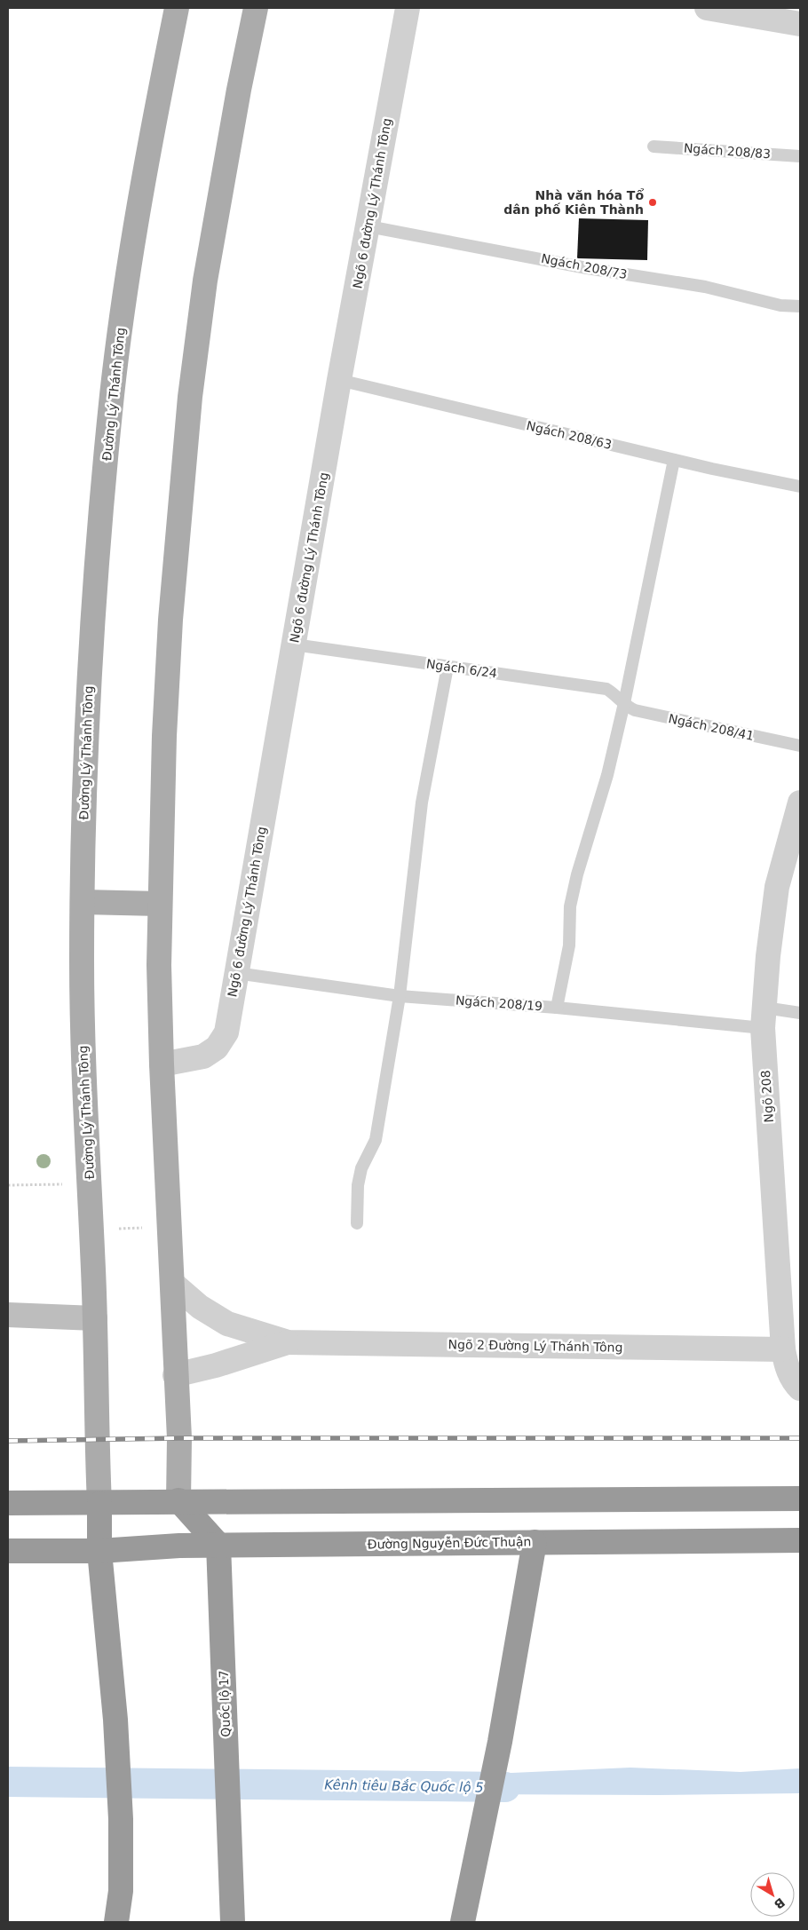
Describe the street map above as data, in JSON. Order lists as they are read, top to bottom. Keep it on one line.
{"streets":{"highway":["Đường Nguyễn Đức Thuận","Quốc lộ 17"],"main road":["Đường Lý Thánh Tông"],"street":["Ngõ 6 đường Lý Thánh Tông","Ngõ 208","Ngõ 2 Đường Lý Thánh Tông"],"lane":["Ngách 208/83","Ngách 208/73","Ngách 208/63","Ngách 6/24","Ngách 208/41","Ngách 208/19"]},"crossings":[["Ngõ 6 đường Lý Thánh Tông","Ngách 208/73"],["Ngõ 6 đường Lý Thánh Tông","Ngách 208/63"],["Ngõ 6 đường Lý Thánh Tông","Ngách 6/24"],["Ngõ 6 đường Lý Thánh Tông","Ngách 208/19"],["Ngách 6/24","Ngách 208/41"],["Ngách 208/19","Ngõ 208"],["Ngõ 208","Ngõ 2 Đường Lý Thánh Tông"],["Đường Nguyễn Đức Thuận","Quốc lộ 17"]],"water":["Kênh tiêu Bắc Quốc lộ 5"],"places":["Nhà văn hóa Tổ dân phố Kiên Thành"],"north":"bottom right"}
